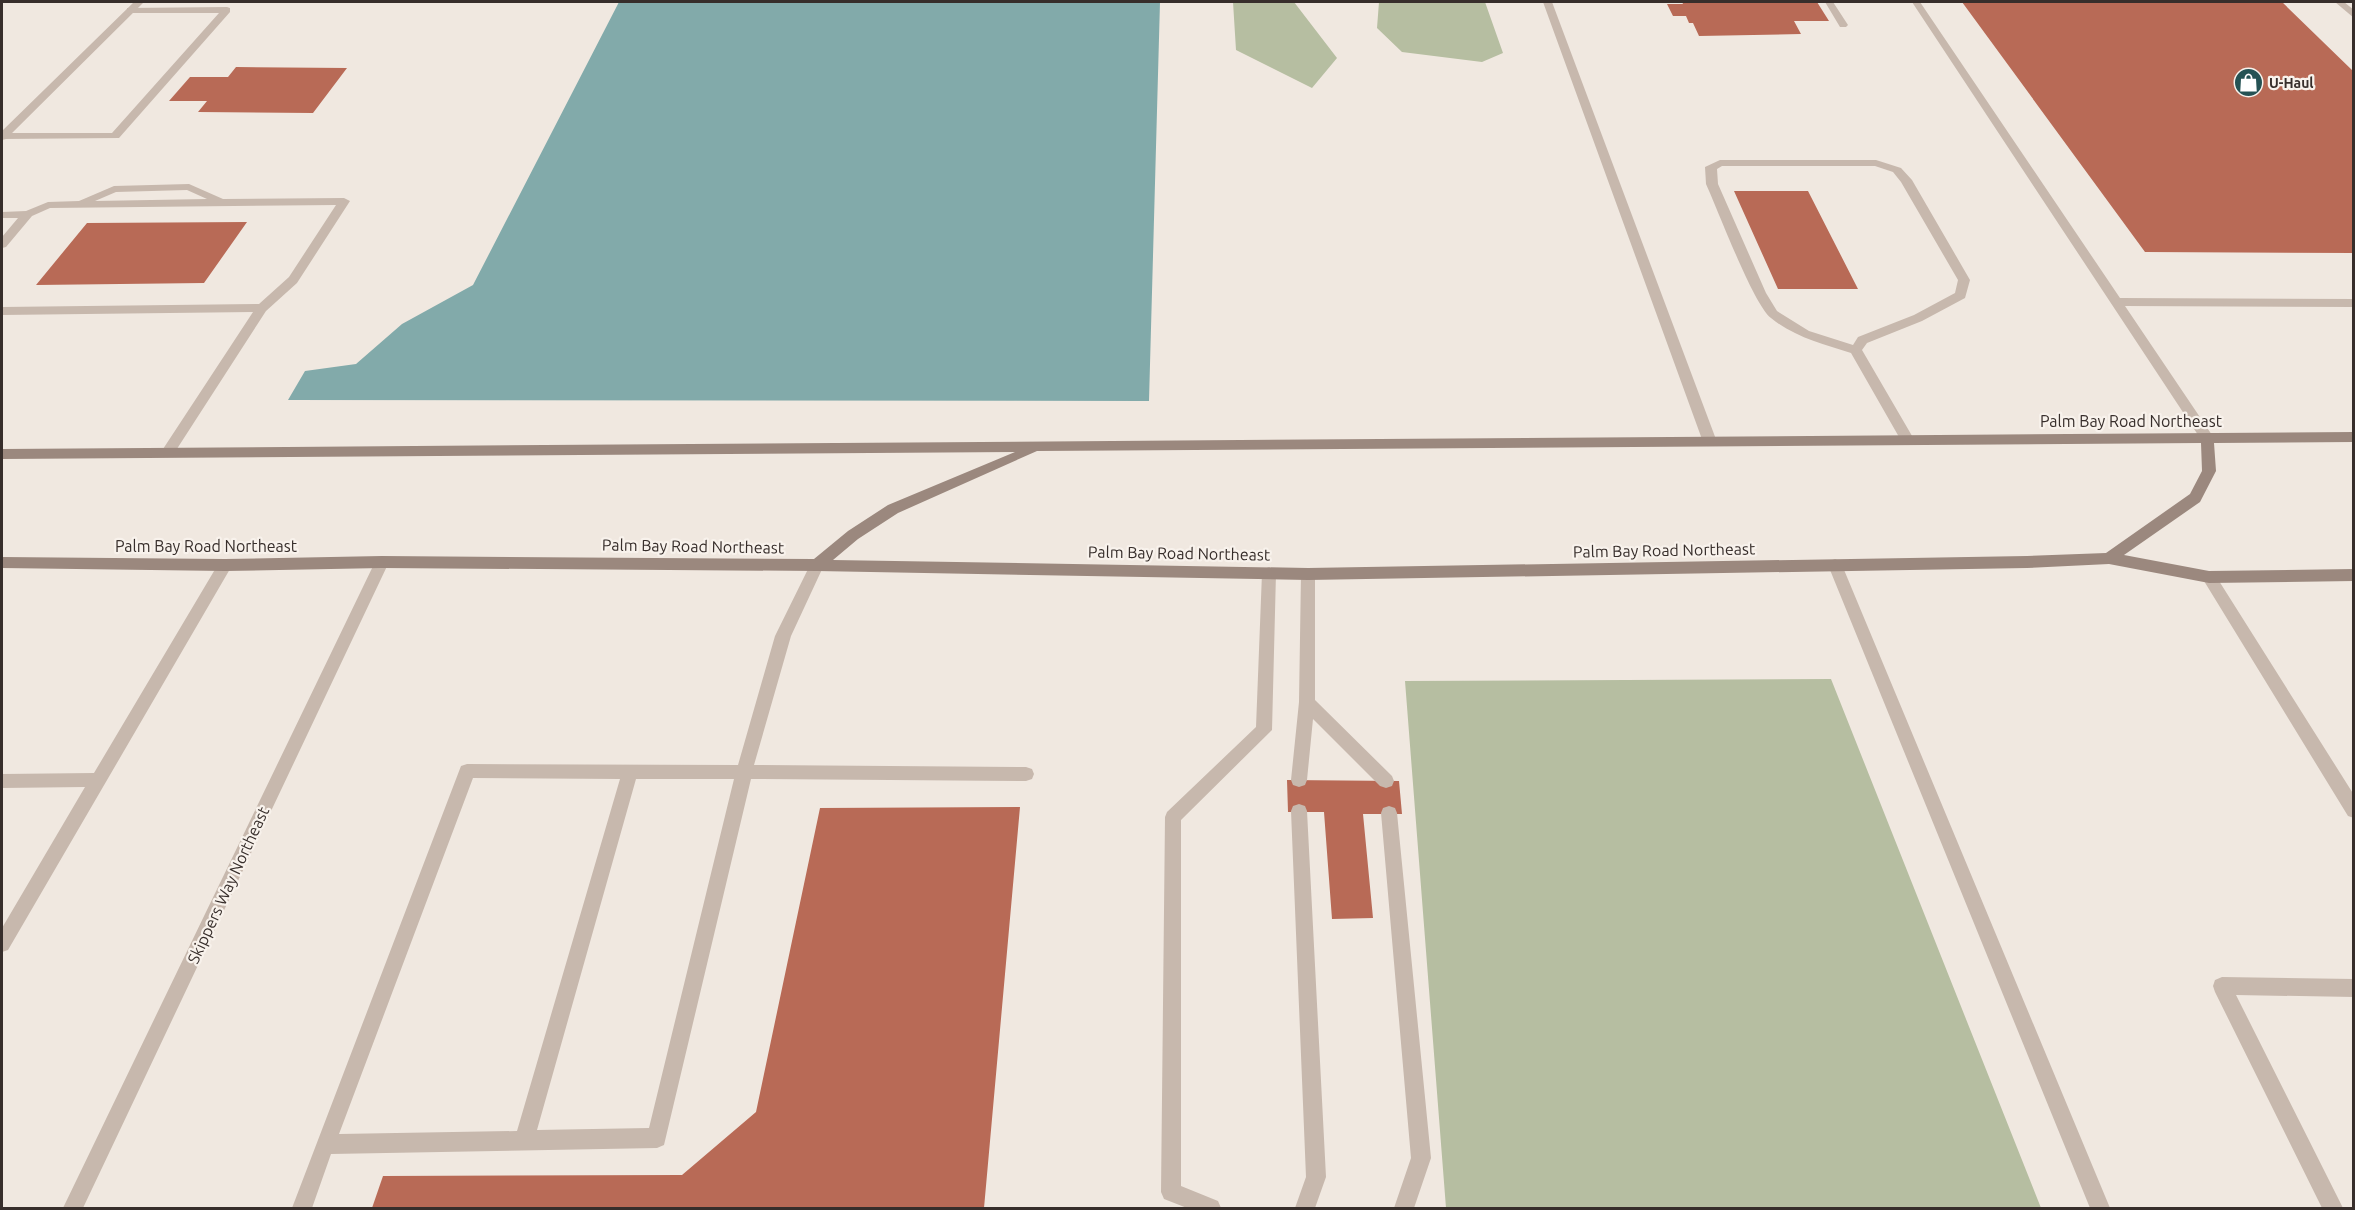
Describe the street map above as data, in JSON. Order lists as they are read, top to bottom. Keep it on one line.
{"streets":{"main road":["Palm Bay Road Northeast"],"street":["Skippers Way Northeast"]},"crossings":[["Palm Bay Road Northeast","Skippers Way Northeast"]],"places":{"shop":["U-Haul"]}}
